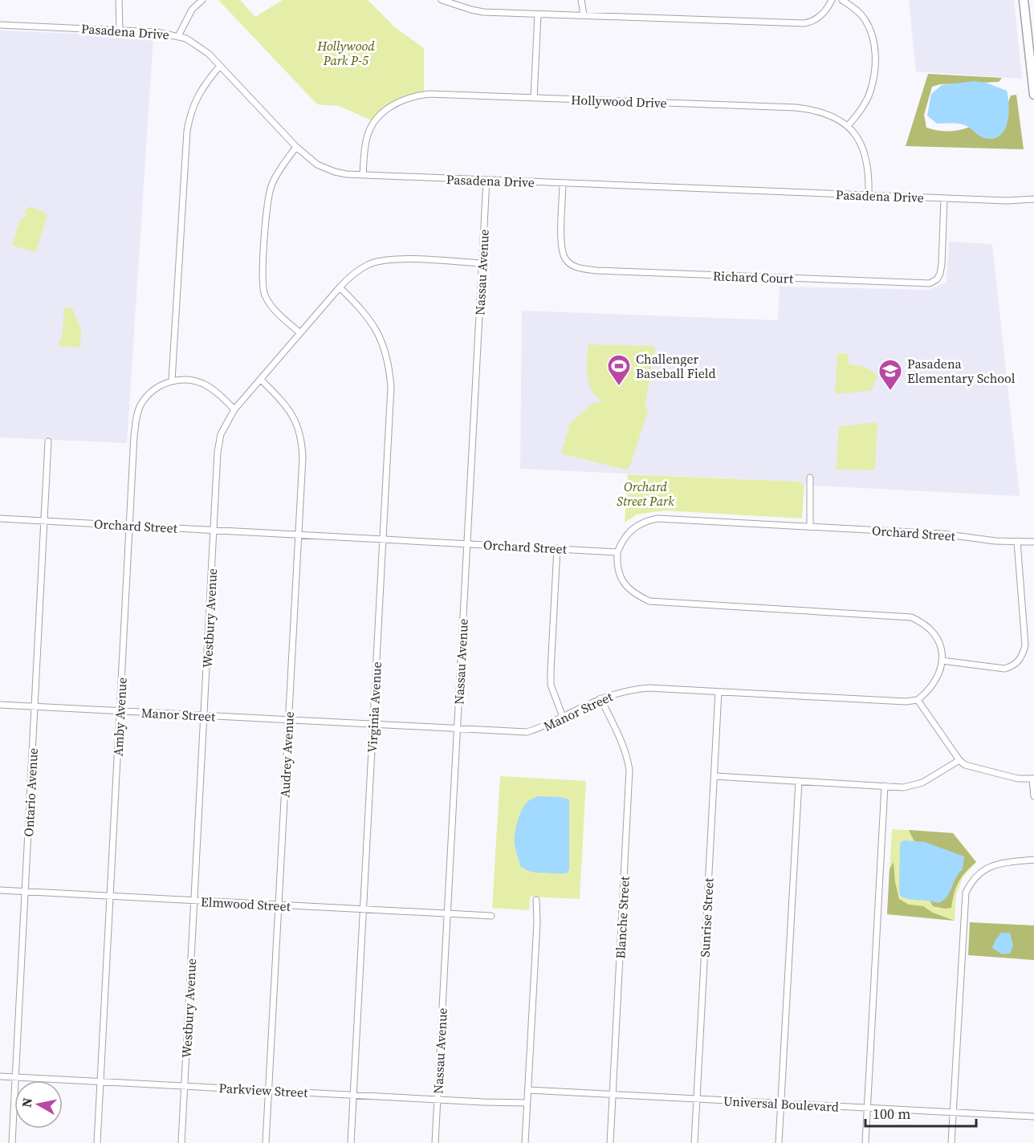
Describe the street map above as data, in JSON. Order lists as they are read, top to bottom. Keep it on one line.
{"streets":{"street":["Pasadena Drive","Hollywood Drive","Nassau Avenue","Richard Court","Orchard Street","Westbury Avenue","Virginia Avenue","Manor Street","Amby Avenue","Audrey Avenue","Ontario Avenue","Elmwood Street","Blanche Street","Sunrise Street","Parkview Street","Universal Boulevard"]},"crossings":[["Pasadena Drive","Hollywood Drive"],["Pasadena Drive","Nassau Avenue"],["Pasadena Drive","Richard Court"],["Nassau Avenue","Orchard Street"],["Nassau Avenue","Westbury Avenue"],["Nassau Avenue","Manor Street"],["Nassau Avenue","Elmwood Street"],["Nassau Avenue","Parkview Street"],["Orchard Street","Westbury Avenue"],["Orchard Street","Virginia Avenue"],["Orchard Street","Amby Avenue"],["Orchard Street","Audrey Avenue"],["Orchard Street","Ontario Avenue"],["Westbury Avenue","Virginia Avenue"],["Westbury Avenue","Manor Street"],["Westbury Avenue","Audrey Avenue"],["Westbury Avenue","Elmwood Street"],["Westbury Avenue","Parkview Street"],["Virginia Avenue","Manor Street"],["Virginia Avenue","Elmwood Street"],["Virginia Avenue","Parkview Street"],["Manor Street","Amby Avenue"],["Manor Street","Audrey Avenue"],["Manor Street","Ontario Avenue"],["Manor Street","Blanche Street"],["Manor Street","Sunrise Street"],["Amby Avenue","Elmwood Street"],["Amby Avenue","Parkview Street"],["Audrey Avenue","Elmwood Street"],["Audrey Avenue","Parkview Street"],["Ontario Avenue","Elmwood Street"],["Ontario Avenue","Parkview Street"],["Blanche Street","Universal Boulevard"],["Sunrise Street","Universal Boulevard"]],"parks":["Hollywood Park P-5","Orchard Street Park"],"places":{"sports":["Challenger Baseball Field"],"school or university":["Pasadena Elementary School"]},"scale_bar":"100 m","north":"left"}
